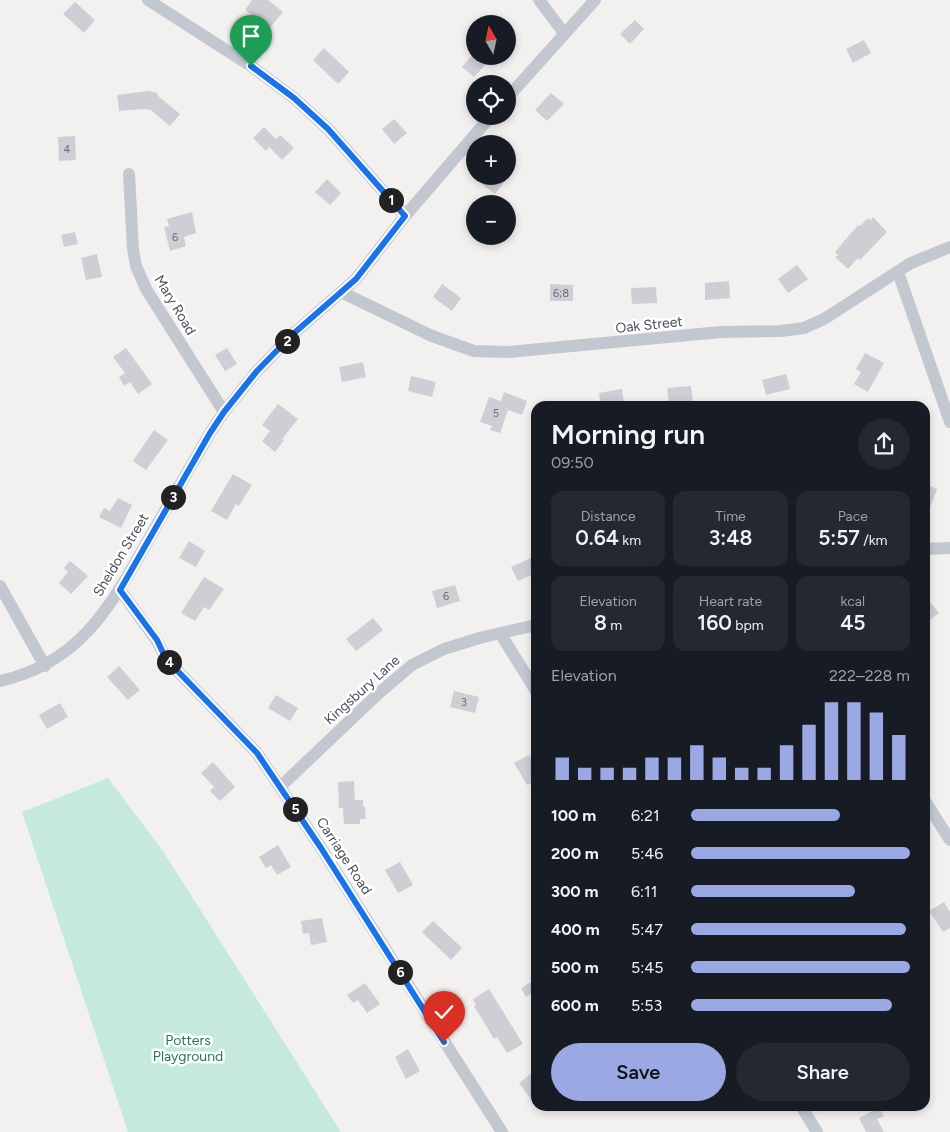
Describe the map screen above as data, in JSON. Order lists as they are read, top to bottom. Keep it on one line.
{"streets":{"street":["Mary Road","Oak Street","Sheldon Street","Kingsbury Lane","Carriage Road"]},"crossings":[["Mary Road","Sheldon Street"],["Oak Street","Sheldon Street"],["Sheldon Street","Carriage Road"],["Kingsbury Lane","Carriage Road"]],"parks":["Potters Playground"],"house_numbers":["4","6","6;8","5","6","3"],"north":"top","page":{"map_buttons":["+","−"],"pins":["1","2","3","4","5","6"],"heading":["Morning run","09:50"],"stats":[["Distance","0.64 km"],["Time","3:48"],["Pace","5:57 /km"],["Elevation","8 m"],["Heart rate","160 bpm"],["kcal","45"]],"chart":["Elevation","222–228 m"],"list":[{"name":"100 m","note":"6:21"},{"name":"200 m","note":"5:46"},{"name":"300 m","note":"6:11"},{"name":"400 m","note":"5:47"},{"name":"500 m","note":"5:45"},{"name":"600 m","note":"5:53"}],"buttons":["Save","Share"]}}
